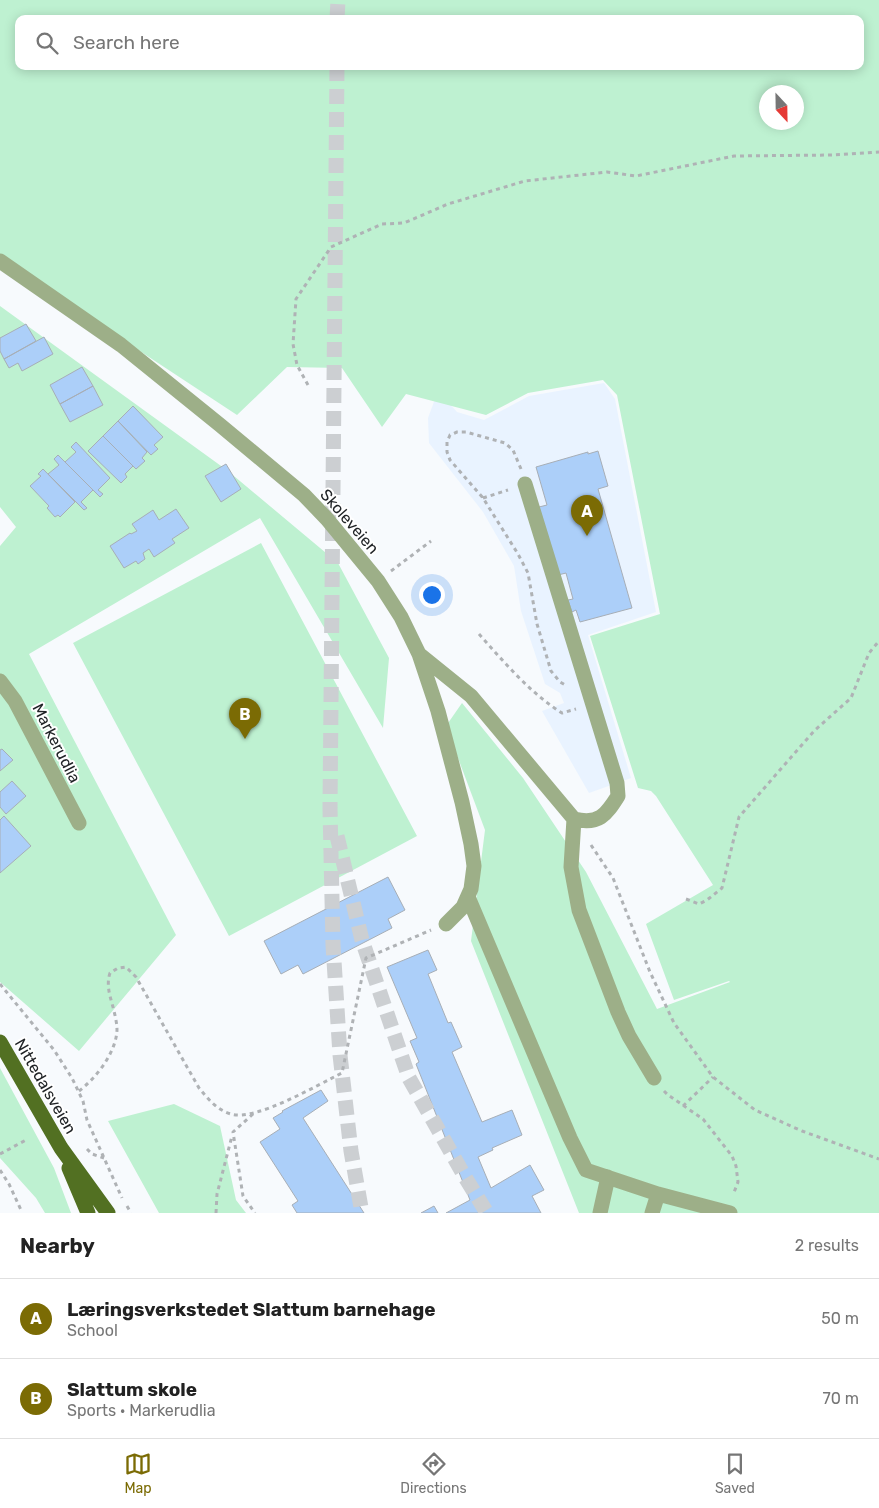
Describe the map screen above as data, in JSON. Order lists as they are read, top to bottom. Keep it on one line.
{"streets":{"main road":["Nittedalsveien"],"street":["Skoleveien","Markerudlia"]},"north":"bottom","page":{"search":"Search here","pins":["A","B"],"heading":["Nearby","2 results"],"list":[{"mark":"A","name":"Læringsverkstedet Slattum barnehage","note":"School","value":"50 m"},{"mark":"B","name":"Slattum skole","note":"Sports · Markerudlia","value":"70 m"}],"nav":["Map","Directions","Saved"]}}
